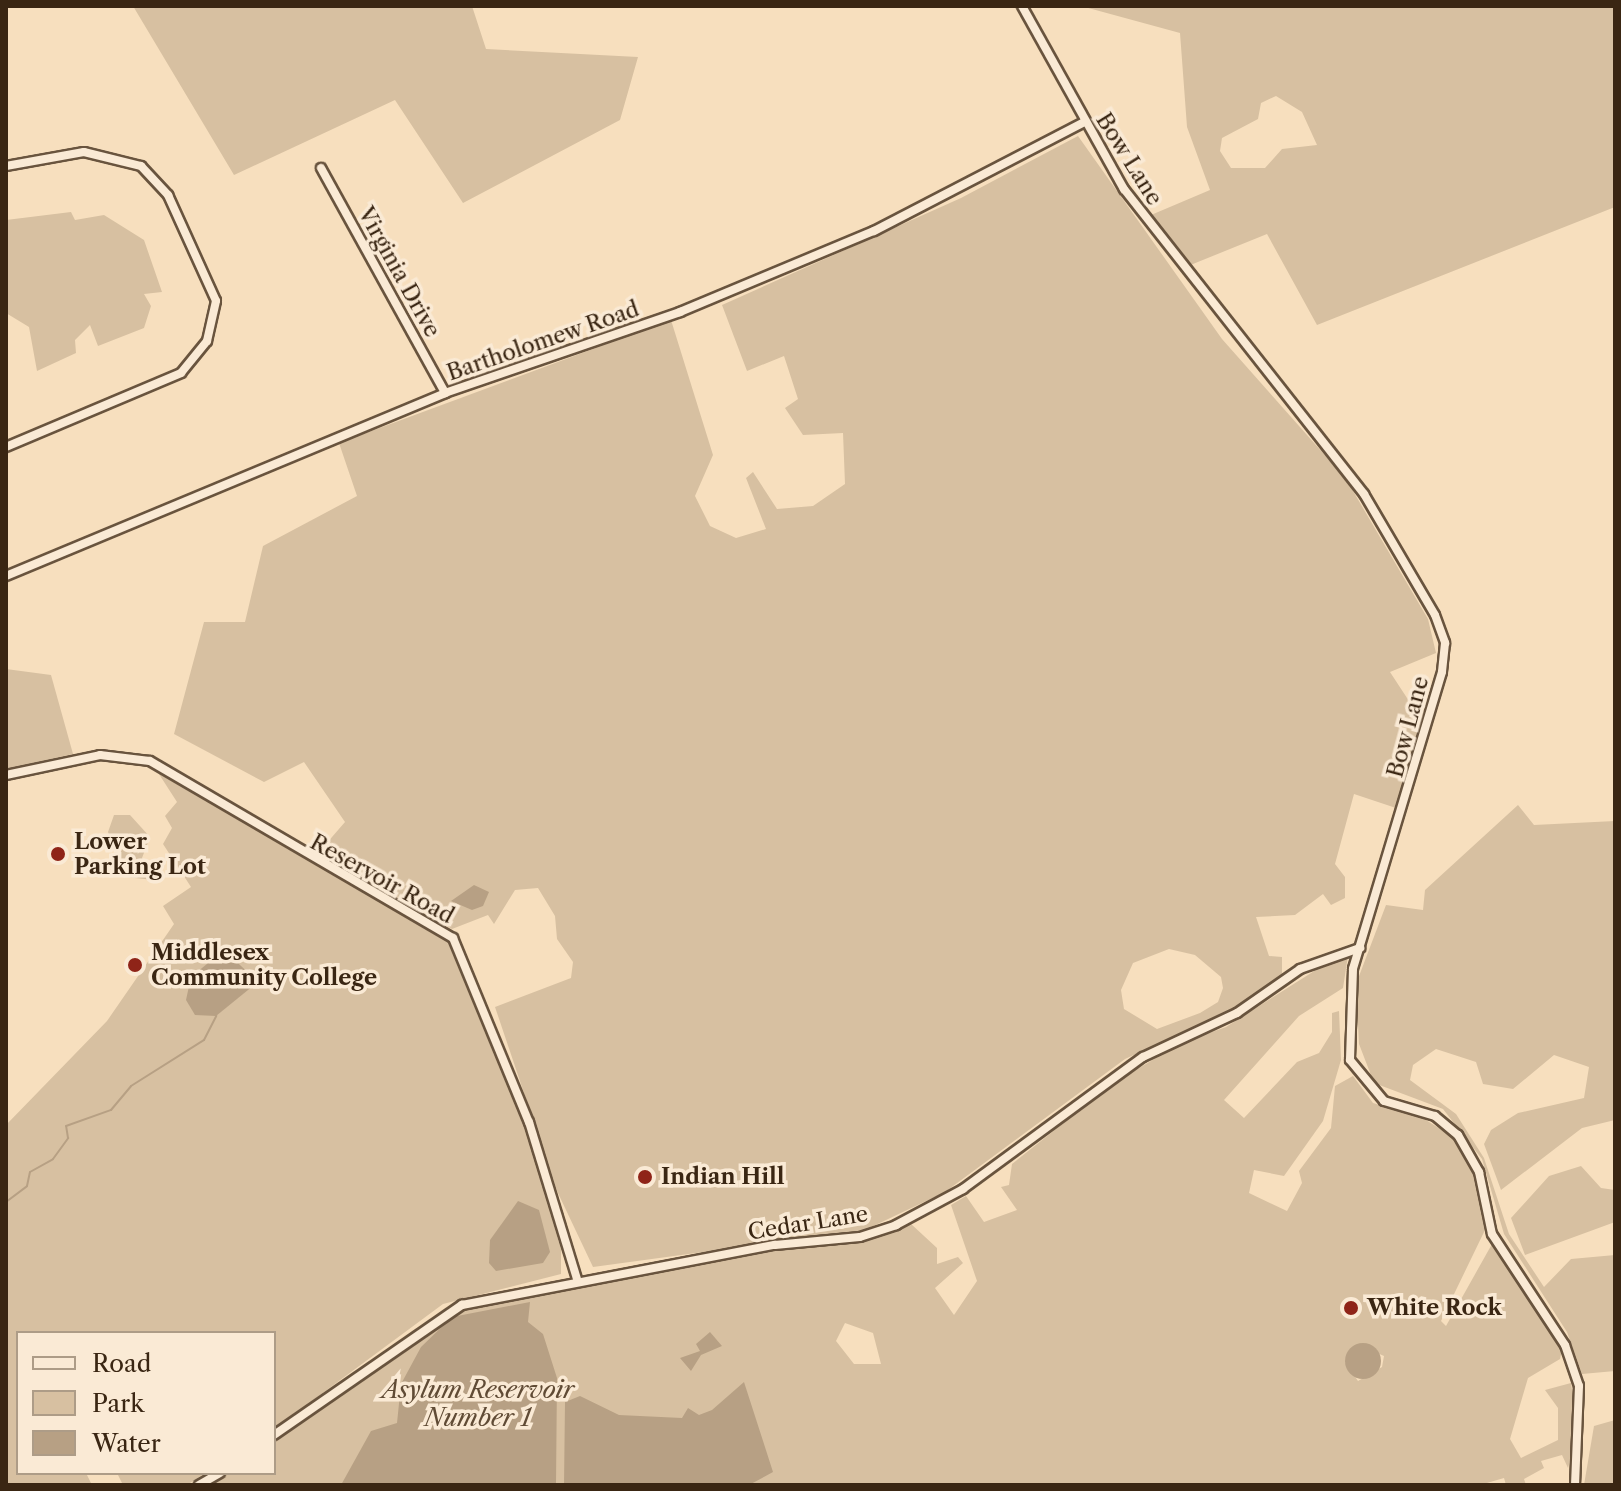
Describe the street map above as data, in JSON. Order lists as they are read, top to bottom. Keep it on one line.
{"streets":{"street":["Bow Lane","Virginia Drive","Bartholomew Road","Reservoir Road","Cedar Lane"]},"crossings":[["Bow Lane","Bartholomew Road"],["Bow Lane","Cedar Lane"],["Virginia Drive","Bartholomew Road"],["Reservoir Road","Cedar Lane"]],"water":["Asylum Reservoir Number 1"],"places":["Lower Parking Lot","Middlesex Community College","Indian Hill","White Rock"],"legend":["Road","Park","Water"]}
